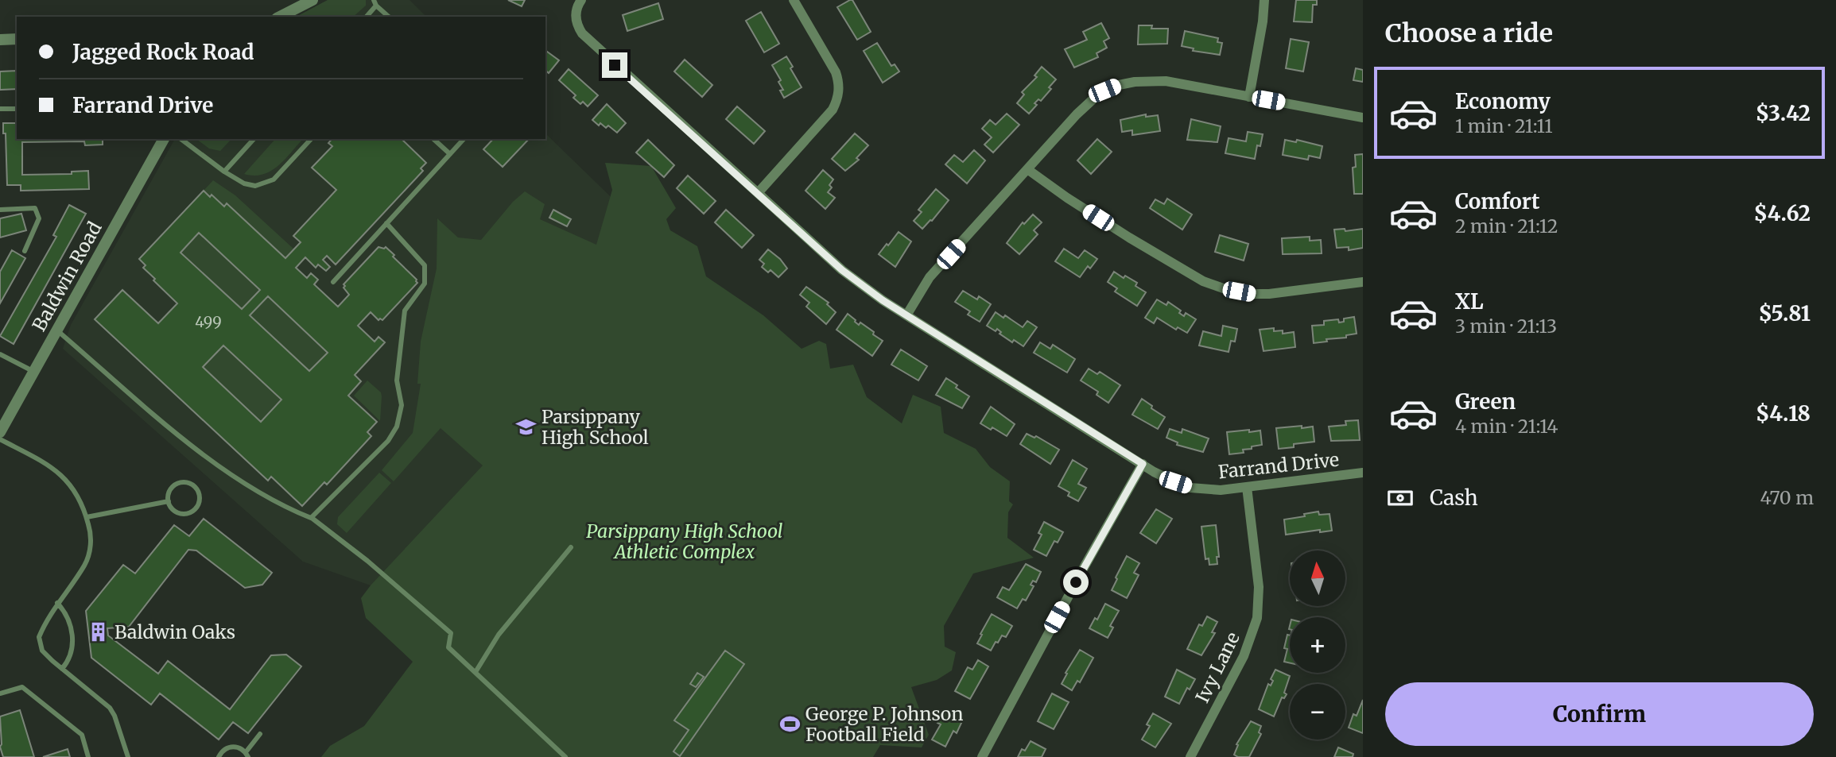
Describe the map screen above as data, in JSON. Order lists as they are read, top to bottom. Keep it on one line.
{"streets":{"street":["Baldwin Road","Farrand Drive","Ivy Lane"]},"crossings":[["Farrand Drive","Ivy Lane"]],"parks":["Parsippany High School Athletic Complex"],"places":{"school or university":["Parsippany High School"],"building":["Baldwin Oaks"],"sports":["George P. Johnson Football Field"]},"house_numbers":["499"],"north":"top","page":{"heading":"Choose a ride","banner":["Jagged Rock Road","Farrand Drive"],"list":[{"name":"Economy","note":"1 min · 21:11","value":"$3.42"},{"name":"Comfort","note":"2 min · 21:12","value":"$4.62"},{"name":"XL","note":"3 min · 21:13","value":"$5.81"},{"name":"Green","note":"4 min · 21:14","value":"$4.18"}],"pay":["Cash","470 m"],"map_buttons":["+","−"],"buttons":"Confirm"}}
